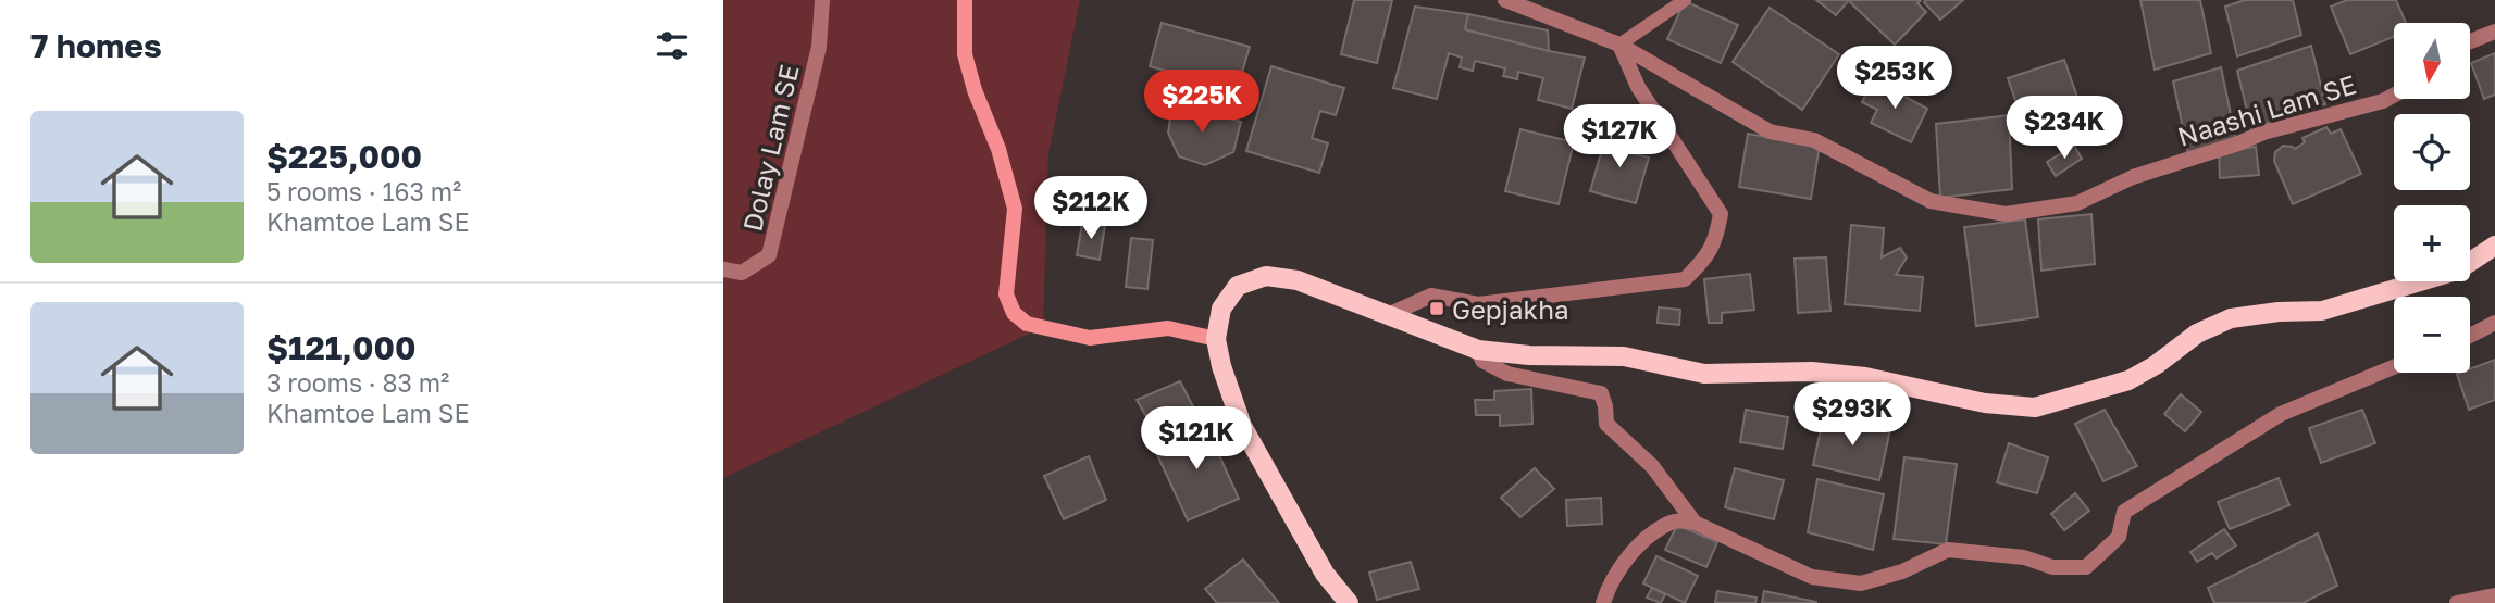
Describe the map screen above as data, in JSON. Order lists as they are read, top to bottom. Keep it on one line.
{"streets":{"street":["Naashi Lam SE","Dolay Lam SE"]},"places":{"transit":["Gepjakha"]},"north":"bottom","page":{"heading":"7 homes","map_buttons":["+","−"],"price":["$253K","$225K","$234K","$127K","$212K","$293K","$121K"],"list":[{"name":"$225,000","note":"5 rooms · 163 m² · Khamtoe Lam SE"},{"name":"$121,000","note":"3 rooms · 83 m² · Khamtoe Lam SE"}]}}
